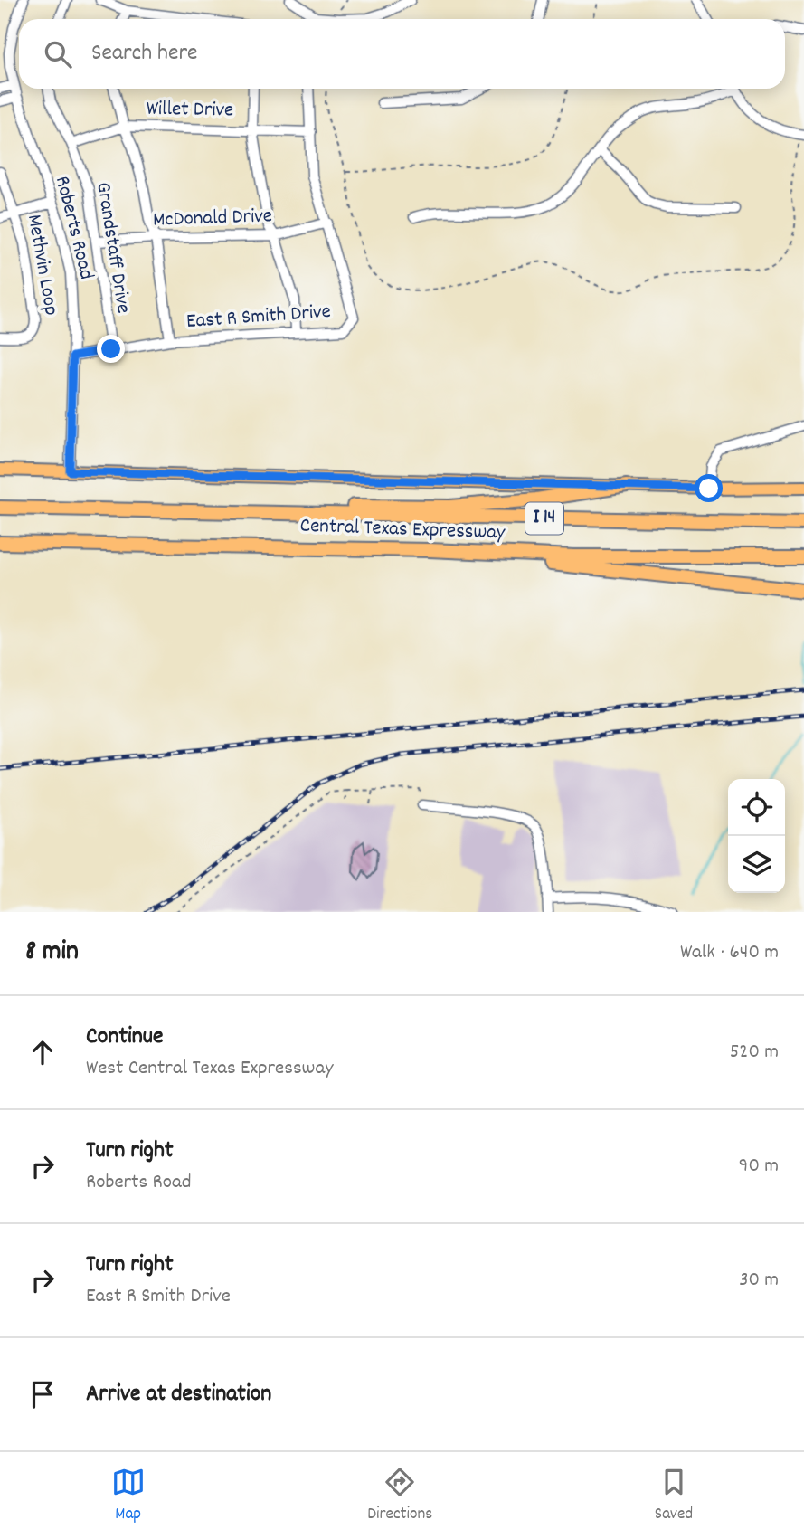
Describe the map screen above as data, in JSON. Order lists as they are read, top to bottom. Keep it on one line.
{"streets":{"highway":["I 14","Central Texas Expressway"],"street":["Willet Drive","McDonald Drive","Roberts Road","Grandstaff Drive","Methvin Loop","East R Smith Drive"]},"crossings":[["Willet Drive","Grandstaff Drive"],["Willet Drive","East R Smith Drive"],["McDonald Drive","Grandstaff Drive"],["McDonald Drive","East R Smith Drive"],["Roberts Road","East R Smith Drive"],["Grandstaff Drive","East R Smith Drive"]],"page":{"search":"Search here","heading":["8 min","Walk · 640 m"],"list":[["Continue","West Central Texas Expressway","520 m"],["Turn right","Roberts Road","90 m"],["Turn right","East R Smith Drive","30 m"],"Arrive at destination"],"nav":["Map","Directions","Saved"]}}
